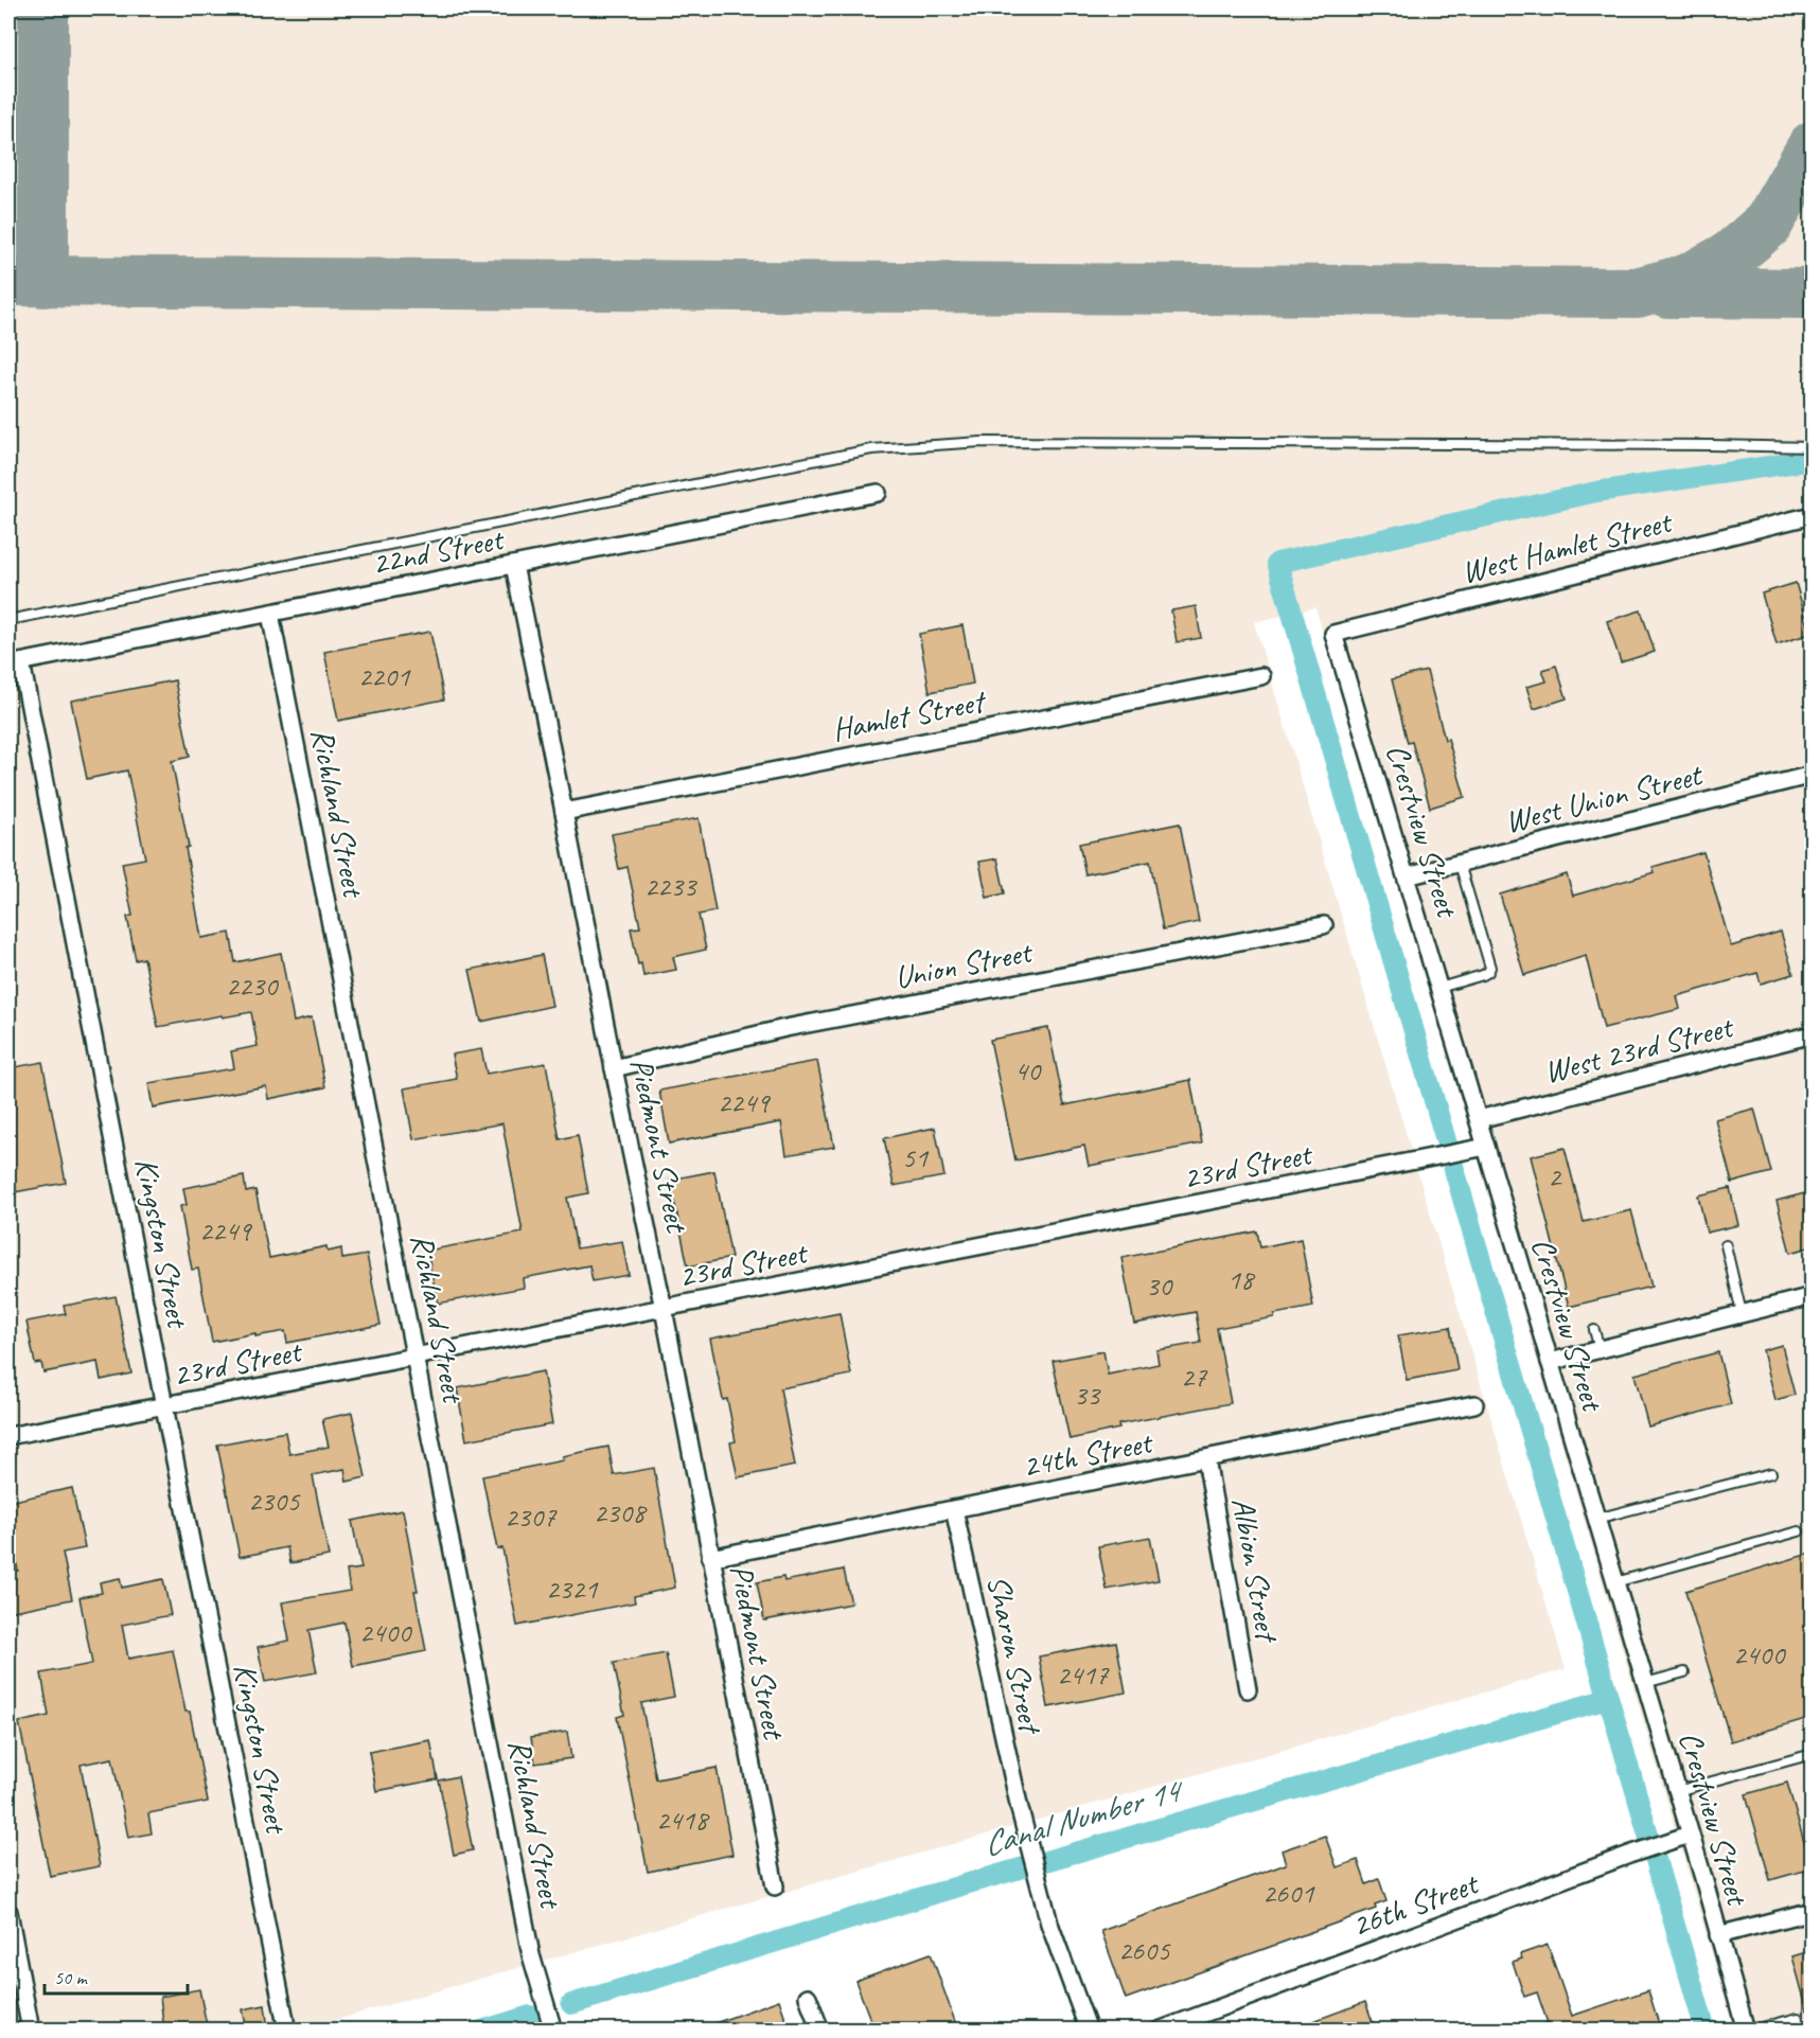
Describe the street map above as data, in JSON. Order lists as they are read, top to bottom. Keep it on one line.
{"streets":{"street":["West Hamlet Street","22nd Street","Hamlet Street","West Union Street","Richland Street","Crestview Street","Union Street","West 23rd Street","Piedmont Street","23rd Street","Kingston Street","24th Street","Albion Street","Sharon Street","26th Street"]},"crossings":[["West Hamlet Street","Crestview Street"],["22nd Street","Richland Street"],["22nd Street","Piedmont Street"],["22nd Street","Kingston Street"],["Hamlet Street","Piedmont Street"],["West Union Street","Crestview Street"],["Richland Street","23rd Street"],["Crestview Street","West 23rd Street"],["Crestview Street","23rd Street"],["Crestview Street","26th Street"],["Union Street","Piedmont Street"],["Piedmont Street","23rd Street"],["Piedmont Street","24th Street"],["23rd Street","Kingston Street"],["24th Street","Albion Street"],["24th Street","Sharon Street"]],"water":["Canal Number 14"],"house_numbers":["2201","2233","2230","40","2249","51","2","2249","18","30","27","33","2305","2308","2307","2321","2400","2400","2417","2418","2601","2605"],"scale_bar":"50 m"}
